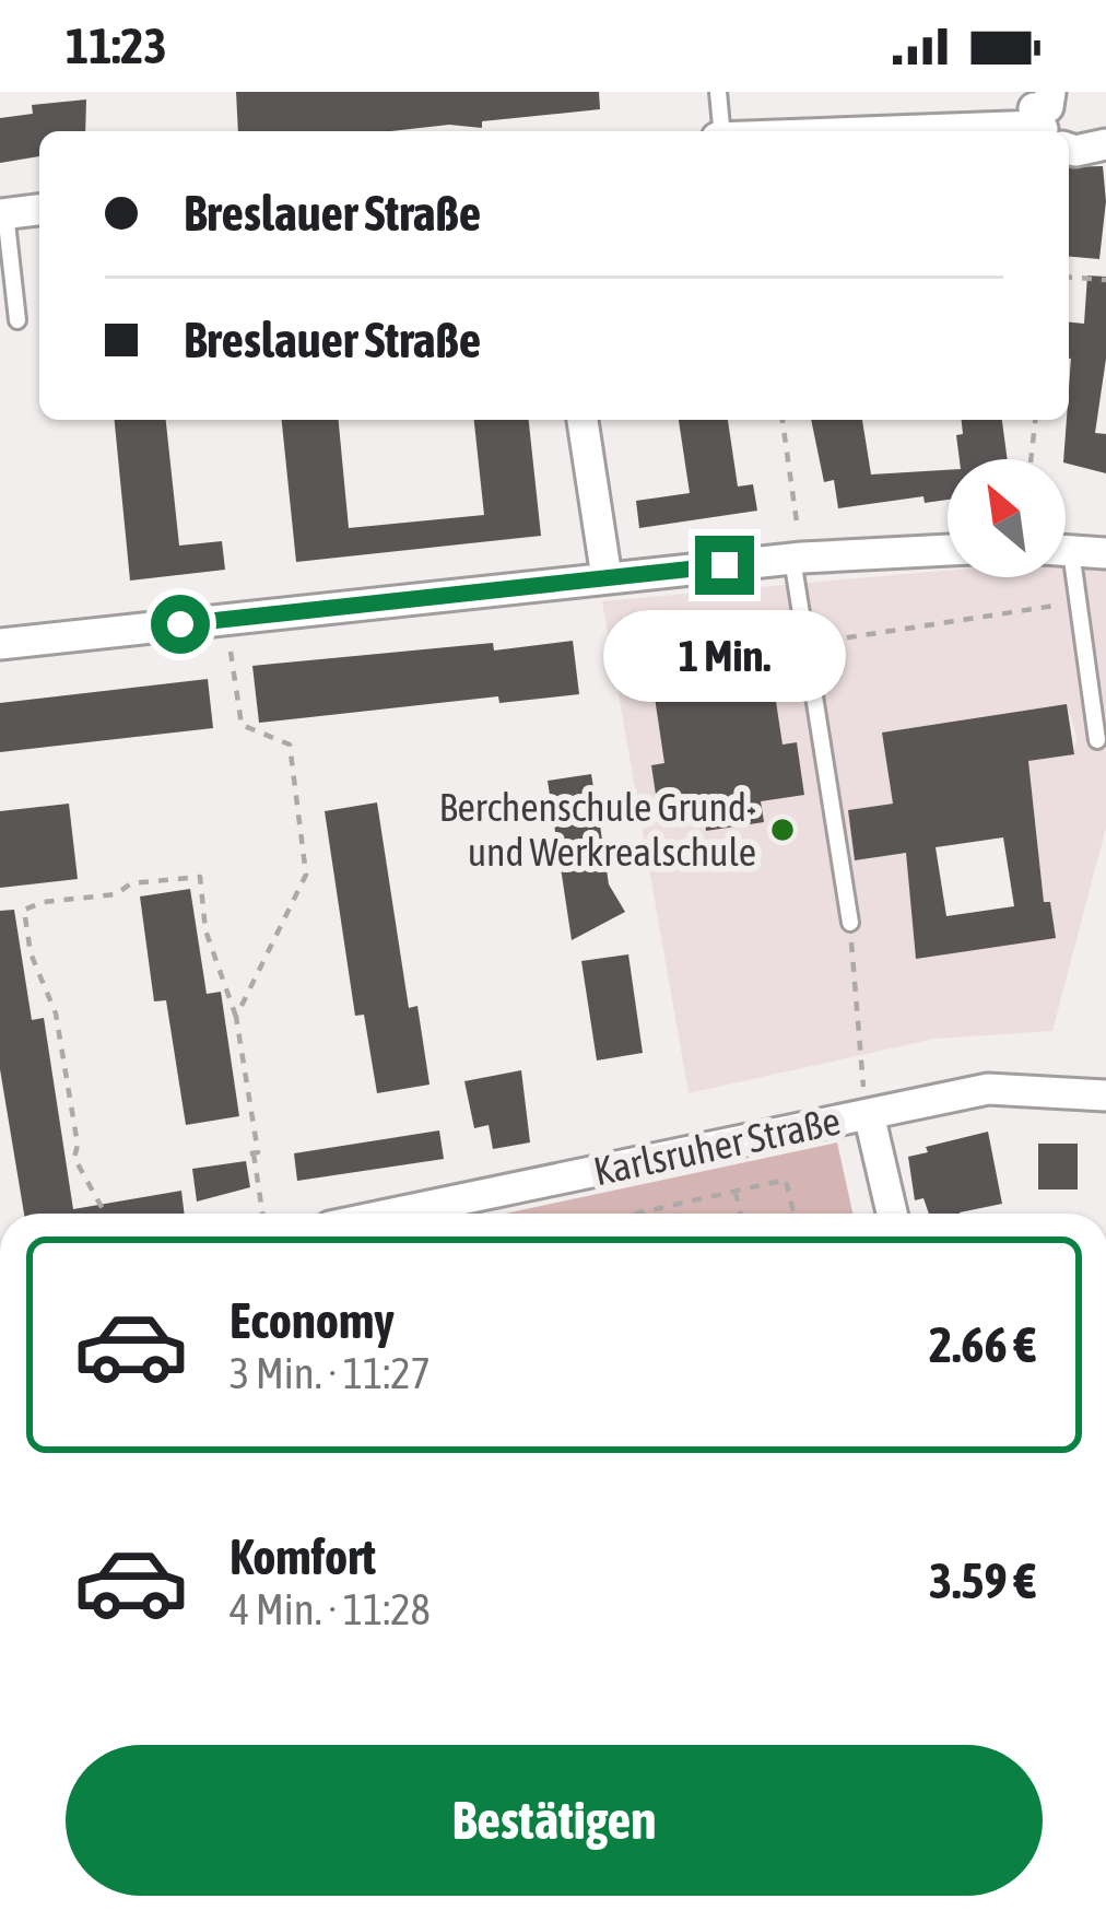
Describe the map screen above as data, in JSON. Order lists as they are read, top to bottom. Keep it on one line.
{"streets":{"street":["Karlsruher Straße"]},"places":["Berchenschule Grund- und Werkrealschule"],"north":"top left","page":{"status":"11:23","banner":["Breslauer Straße","Breslauer Straße"],"bubble":"1 Min.","list":[{"name":"Economy","note":"3 Min. · 11:27","value":"2.66 €"},{"name":"Komfort","note":"4 Min. · 11:28","value":"3.59 €"}],"buttons":"Bestätigen"}}
